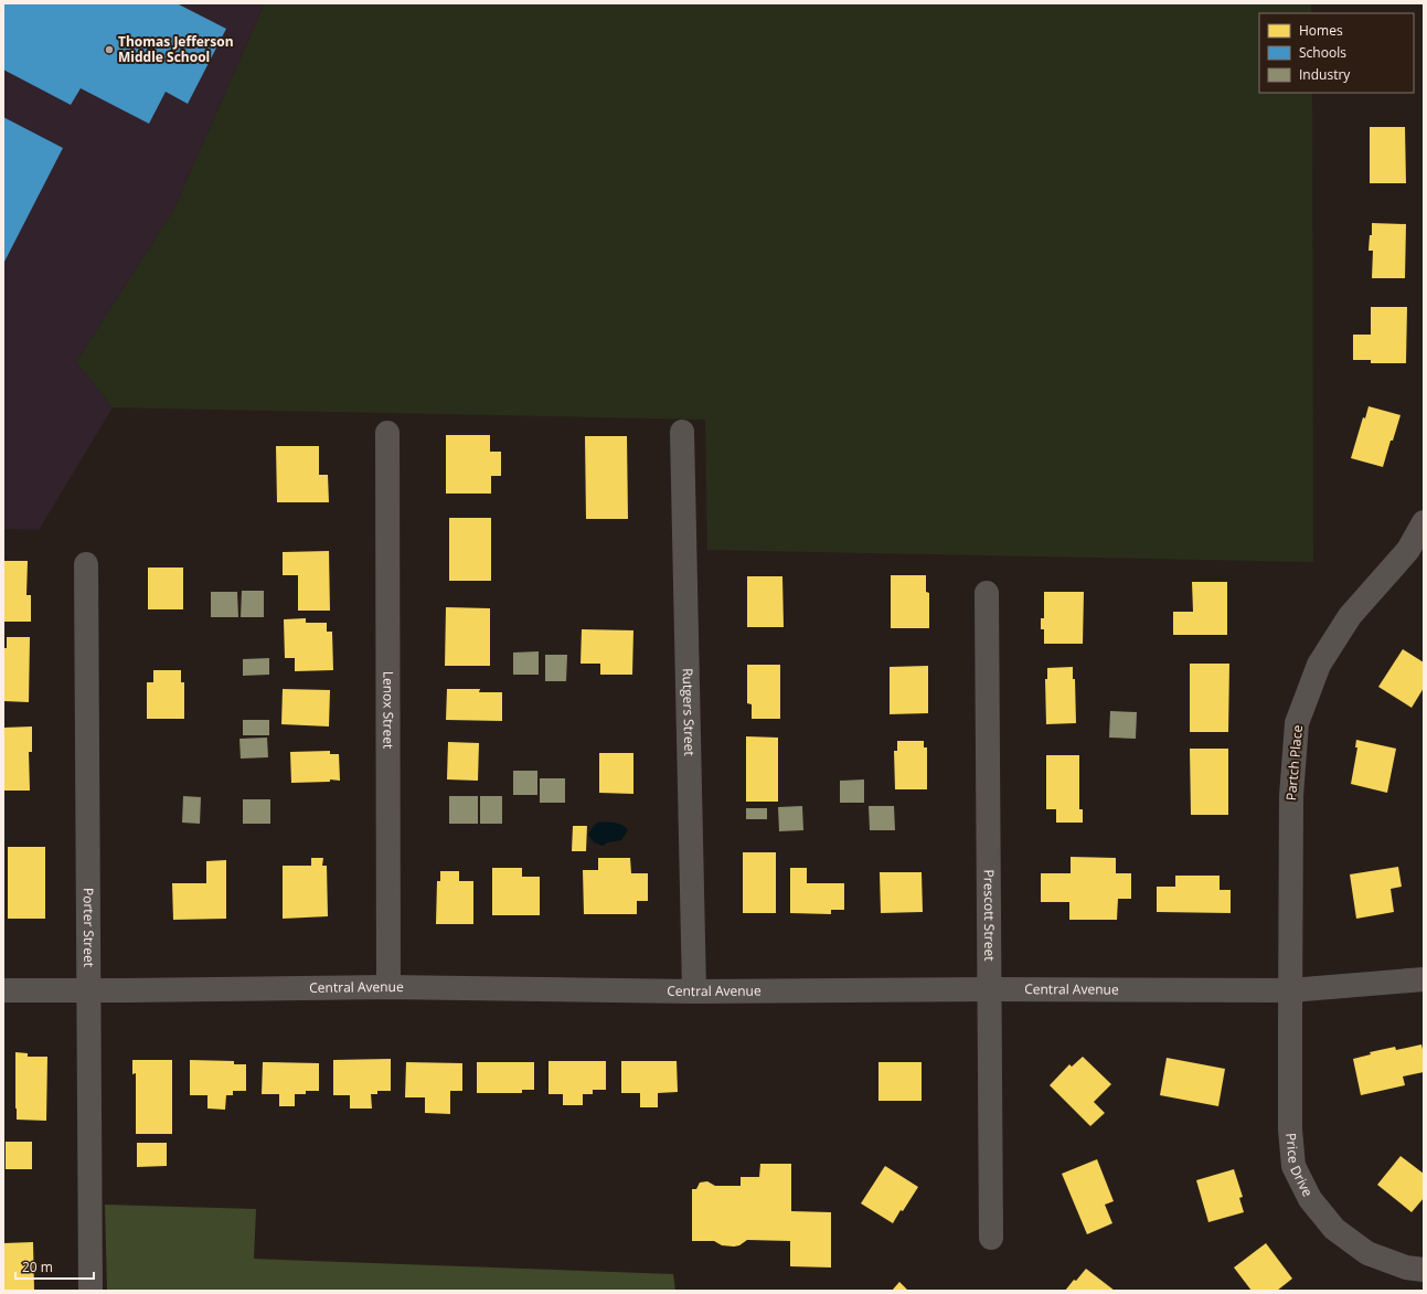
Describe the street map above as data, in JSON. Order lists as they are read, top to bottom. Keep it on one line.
{"streets":{"street":["Lenox Street","Rutgers Street","Partch Place","Prescott Street","Porter Street","Central Avenue","Price Drive"]},"crossings":[["Lenox Street","Central Avenue"],["Rutgers Street","Central Avenue"],["Partch Place","Central Avenue"],["Partch Place","Price Drive"],["Prescott Street","Central Avenue"],["Porter Street","Central Avenue"],["Central Avenue","Price Drive"]],"places":["Thomas Jefferson Middle School"],"legend":["Homes","Schools","Industry"],"scale_bar":"20 m"}
